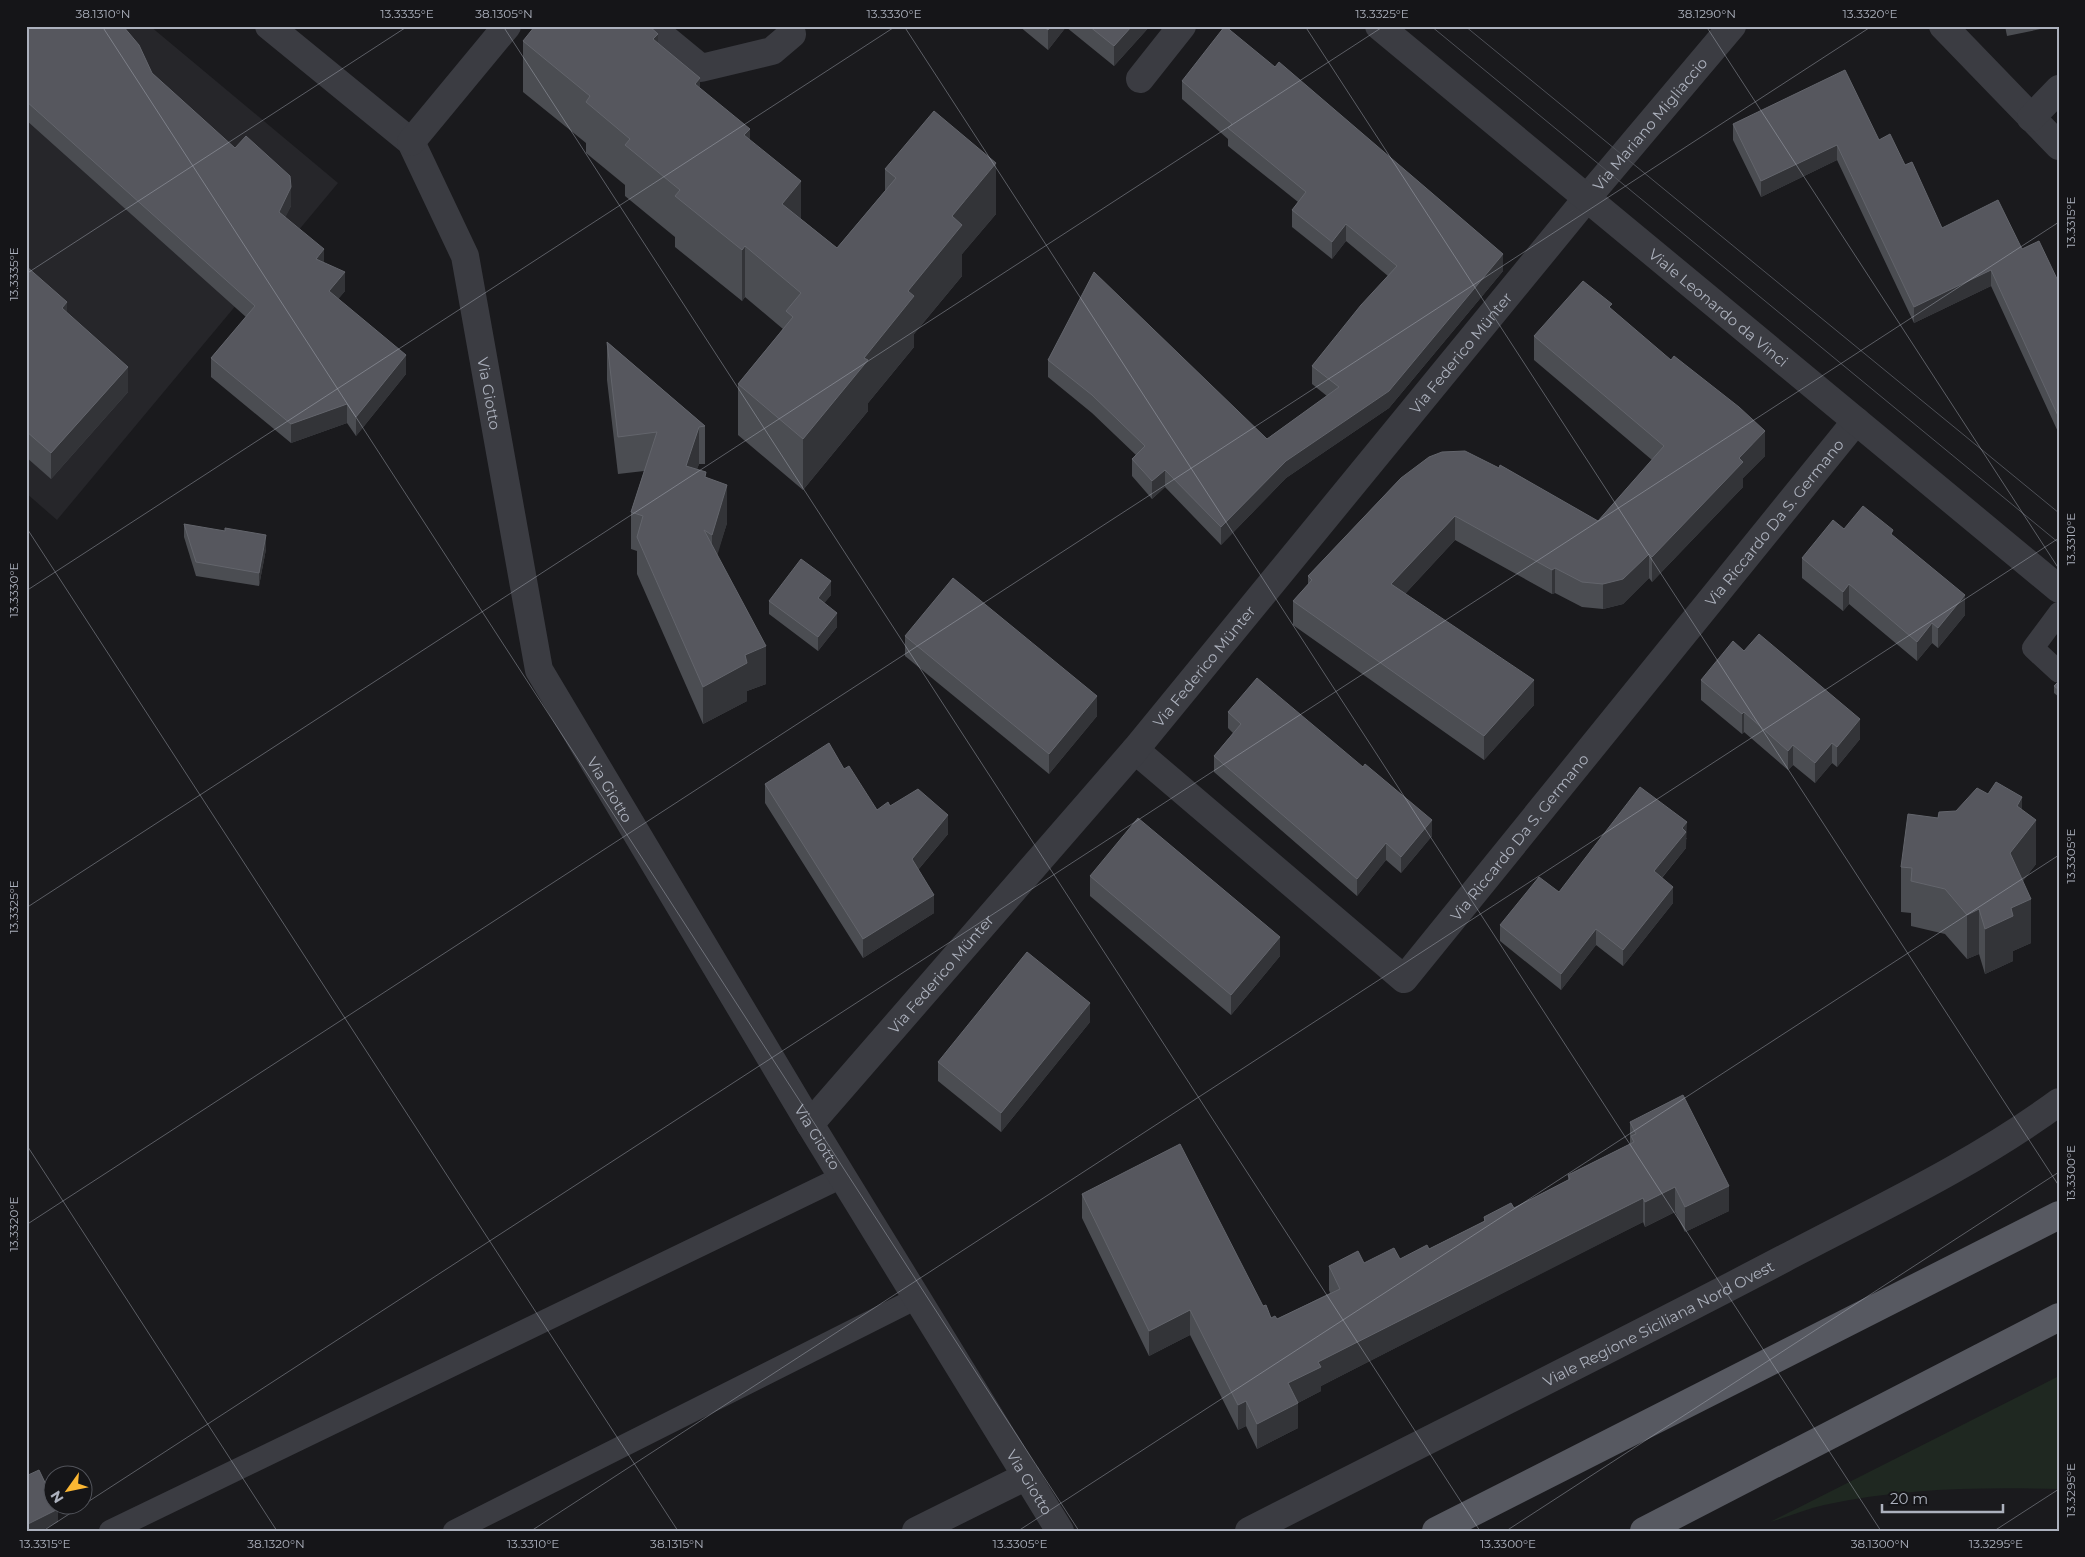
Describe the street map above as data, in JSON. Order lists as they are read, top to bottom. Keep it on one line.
{"streets":{"street":["Via Mariano Migliaccio","Viale Leonardo da Vinci","Via Federico Münter","Via Giotto","Via Riccardo Da S. Germano","Viale Regione Siciliana Nord Ovest"]},"crossings":[["Via Mariano Migliaccio","Viale Leonardo da Vinci"],["Via Mariano Migliaccio","Via Federico Münter"],["Viale Leonardo da Vinci","Via Federico Münter"],["Viale Leonardo da Vinci","Via Riccardo Da S. Germano"],["Via Federico Münter","Via Giotto"],["Via Federico Münter","Via Riccardo Da S. Germano"]],"scale_bar":"20 m","north":"bottom left","coordinates":["38.1310°N","13.3335°E","38.1305°N","13.3330°E","13.3325°E","38.1290°N","13.3320°E","13.3315°E","13.3310°E","13.3305°E","13.3300°E","13.3295°E","38.1320°N","38.1315°N","38.1300°N"]}
